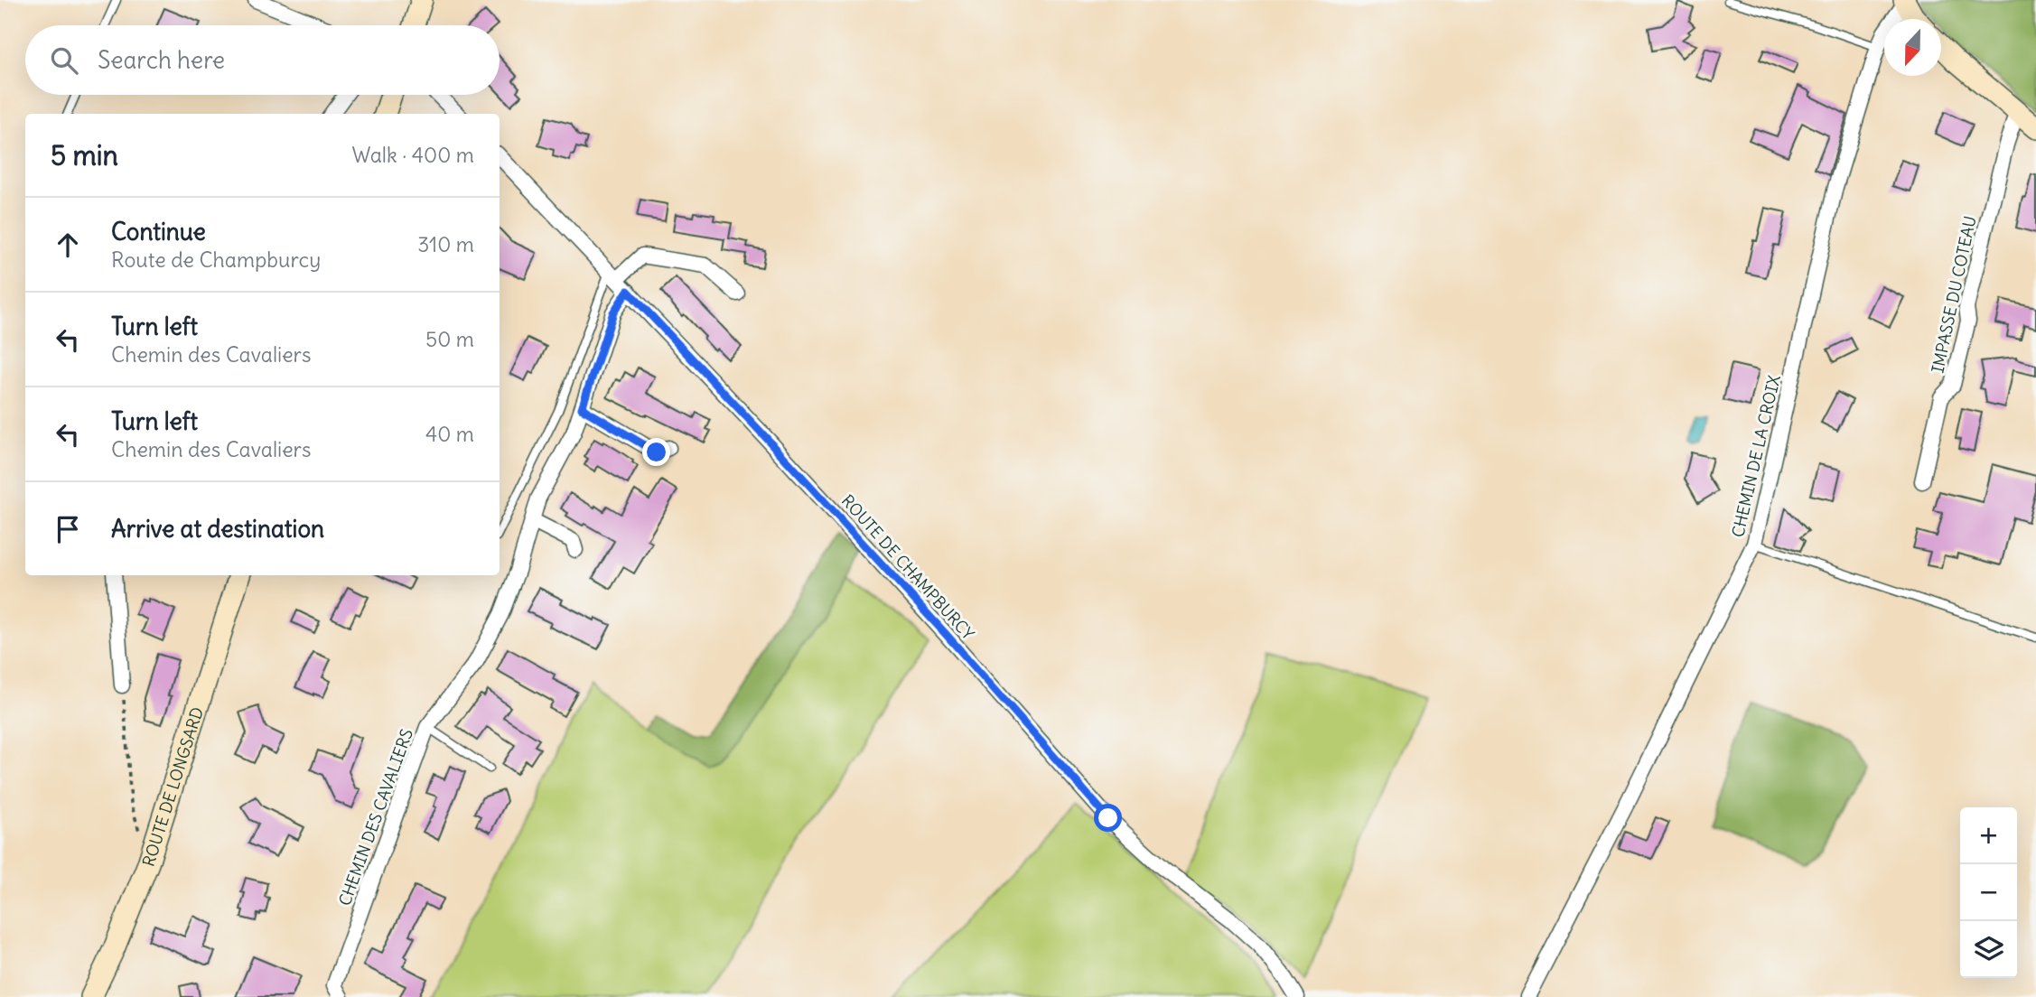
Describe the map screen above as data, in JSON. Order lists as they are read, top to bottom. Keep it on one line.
{"streets":{"main road":["ROUTE DE LONGSARD"],"street":["IMPASSE DU COTEAU","CHEMIN DE LA CROIX","ROUTE DE CHAMPBURCY","CHEMIN DES CAVALIERS"]},"crossings":[["ROUTE DE CHAMPBURCY","CHEMIN DES CAVALIERS"]],"north":"bottom","page":{"search":"Search here","heading":["5 min","Walk · 400 m"],"list":[["Continue","Route de Champburcy","310 m"],["Turn left","Chemin des Cavaliers","50 m"],["Turn left","Chemin des Cavaliers","40 m"],"Arrive at destination"],"map_buttons":["+","−"]}}
